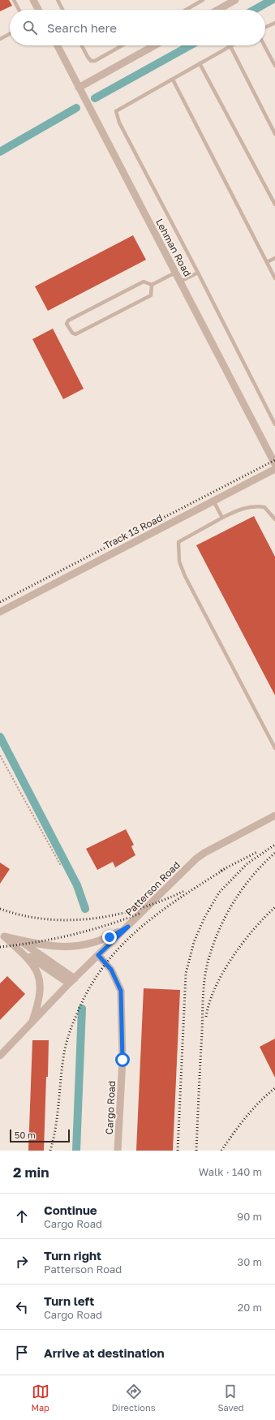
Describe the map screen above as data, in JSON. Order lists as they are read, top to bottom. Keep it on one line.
{"streets":{"street":["Lehman Road","Track 13 Road","Patterson Road","Cargo Road"]},"crossings":[["Patterson Road","Cargo Road"]],"scale_bar":"50 m","page":{"search":"Search here","scale":"50 m","heading":["2 min","Walk · 140 m"],"list":[["Continue","Cargo Road","90 m"],["Turn right","Patterson Road","30 m"],["Turn left","Cargo Road","20 m"],"Arrive at destination"],"nav":["Map","Directions","Saved"]}}
